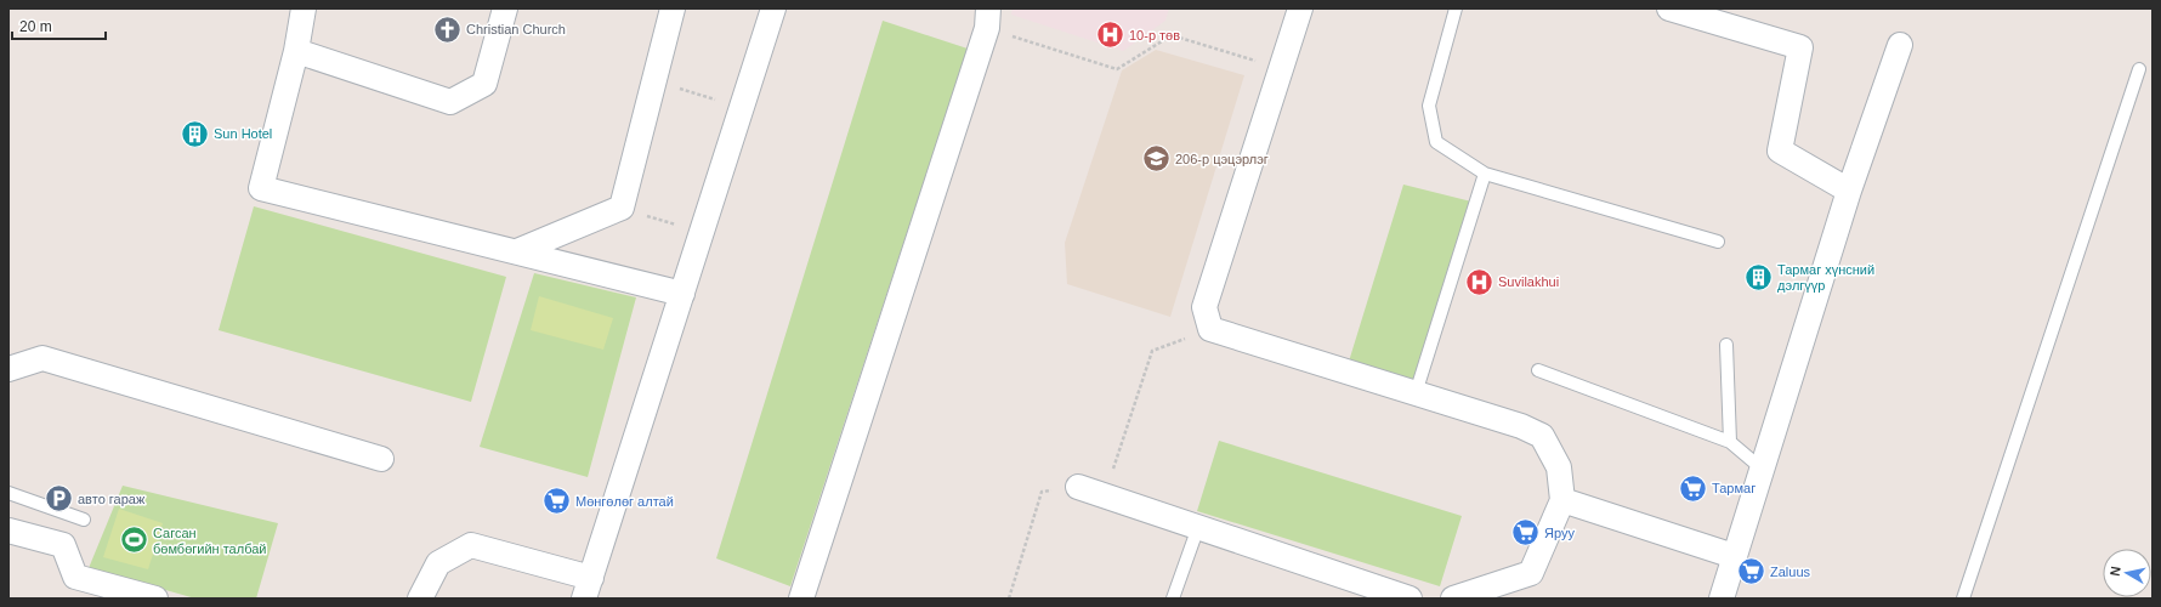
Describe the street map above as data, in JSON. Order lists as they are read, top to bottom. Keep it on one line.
{"places":{"church":["Christian Church"],"hospital":["10-р төв","Suvilakhui"],"building":["Sun Hotel","Тармаг хүнсний дэлгүүр"],"school or university":["206-р цэцэрлэг"],"supermarket":["Тармаг","Мөнгөлөг алтай","Яруу","Zaluus"],"parking":["авто гараж"],"sports":["Сагсан бөмбөгийн талбай"]},"scale_bar":"20 m","north":"left"}
